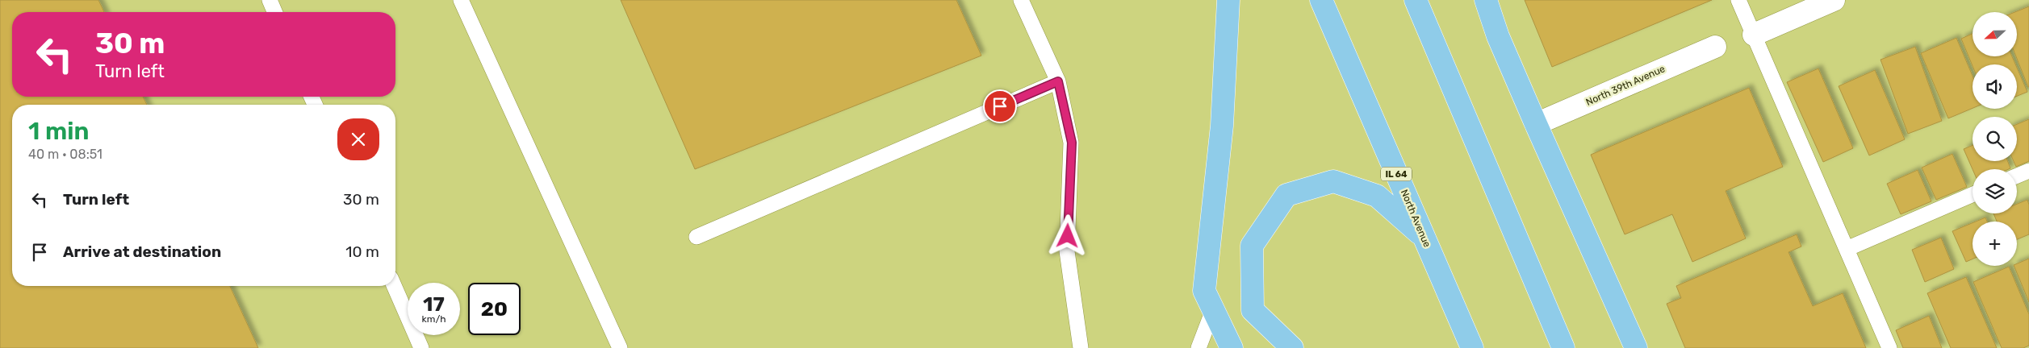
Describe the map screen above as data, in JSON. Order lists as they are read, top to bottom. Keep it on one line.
{"streets":{"main road":["IL 64","North Avenue"],"street":["North 39th Avenue"]},"north":"left","page":{"map_buttons":"+","turn":["30 m","Turn left"],"heading":["1 min","40 m · 08:51"],"list":[{"name":"Turn left","value":"30 m"},{"name":"Arrive at destination","value":"10 m"}],"speed":"17 km/h","limit":"20"}}
